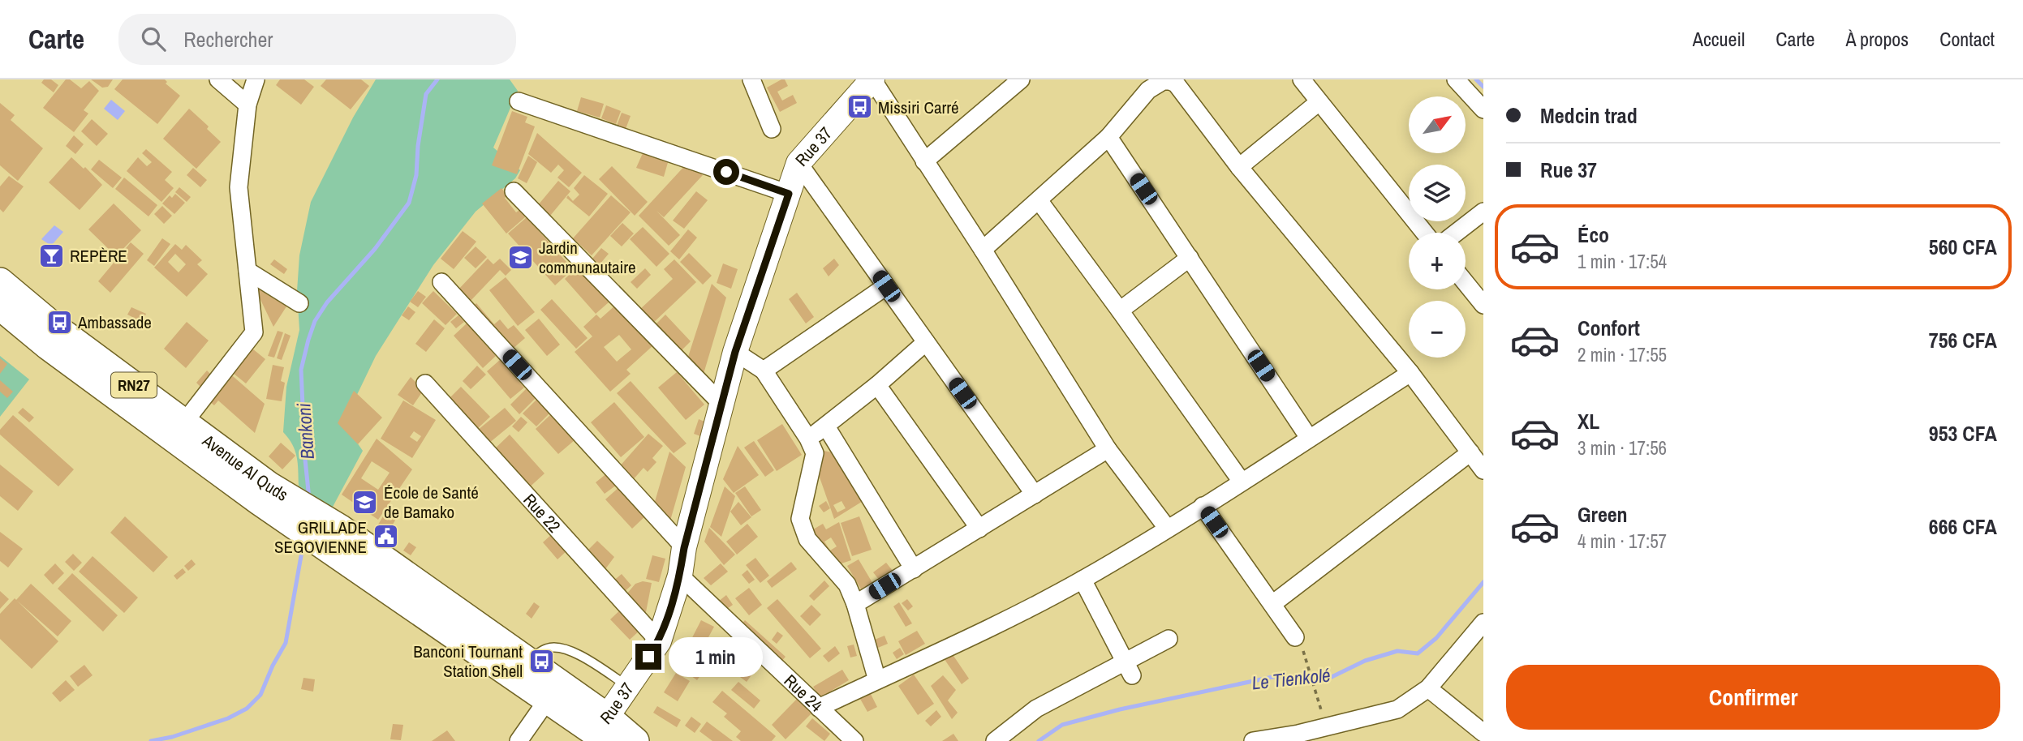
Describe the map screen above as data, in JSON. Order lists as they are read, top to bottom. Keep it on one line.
{"streets":{"main road":["Rue 37","RN27","Avenue Al Quds"],"street":["Rue 22","Rue 24"]},"crossings":[["Rue 37","Avenue Al Quds"],["Rue 37","Rue 22"],["Rue 37","Rue 24"]],"water":["Bankoni","Le Tienkolé"],"places":{"bus stop":["Missiri Carré","Ambassade","Banconi Tournant Station Shell"],"bar":["REPÈRE"],"school or university":["Jardin communautaire","École de Santé de Bamako"],"public building":["GRILLADE SEGOVIENNE"]},"north":"top right","page":{"header":"Carte","search":"Rechercher","nav":["Accueil","Carte","À propos","Contact"],"banner":["Medcin trad","Rue 37"],"map_buttons":["+","−"],"list":[{"name":"Éco","note":"1 min · 17:54","value":"560 CFA"},{"name":"Confort","note":"2 min · 17:55","value":"756 CFA"},{"name":"XL","note":"3 min · 17:56","value":"953 CFA"},{"name":"Green","note":"4 min · 17:57","value":"666 CFA"}],"bubble":"1 min","buttons":"Confirmer"}}
